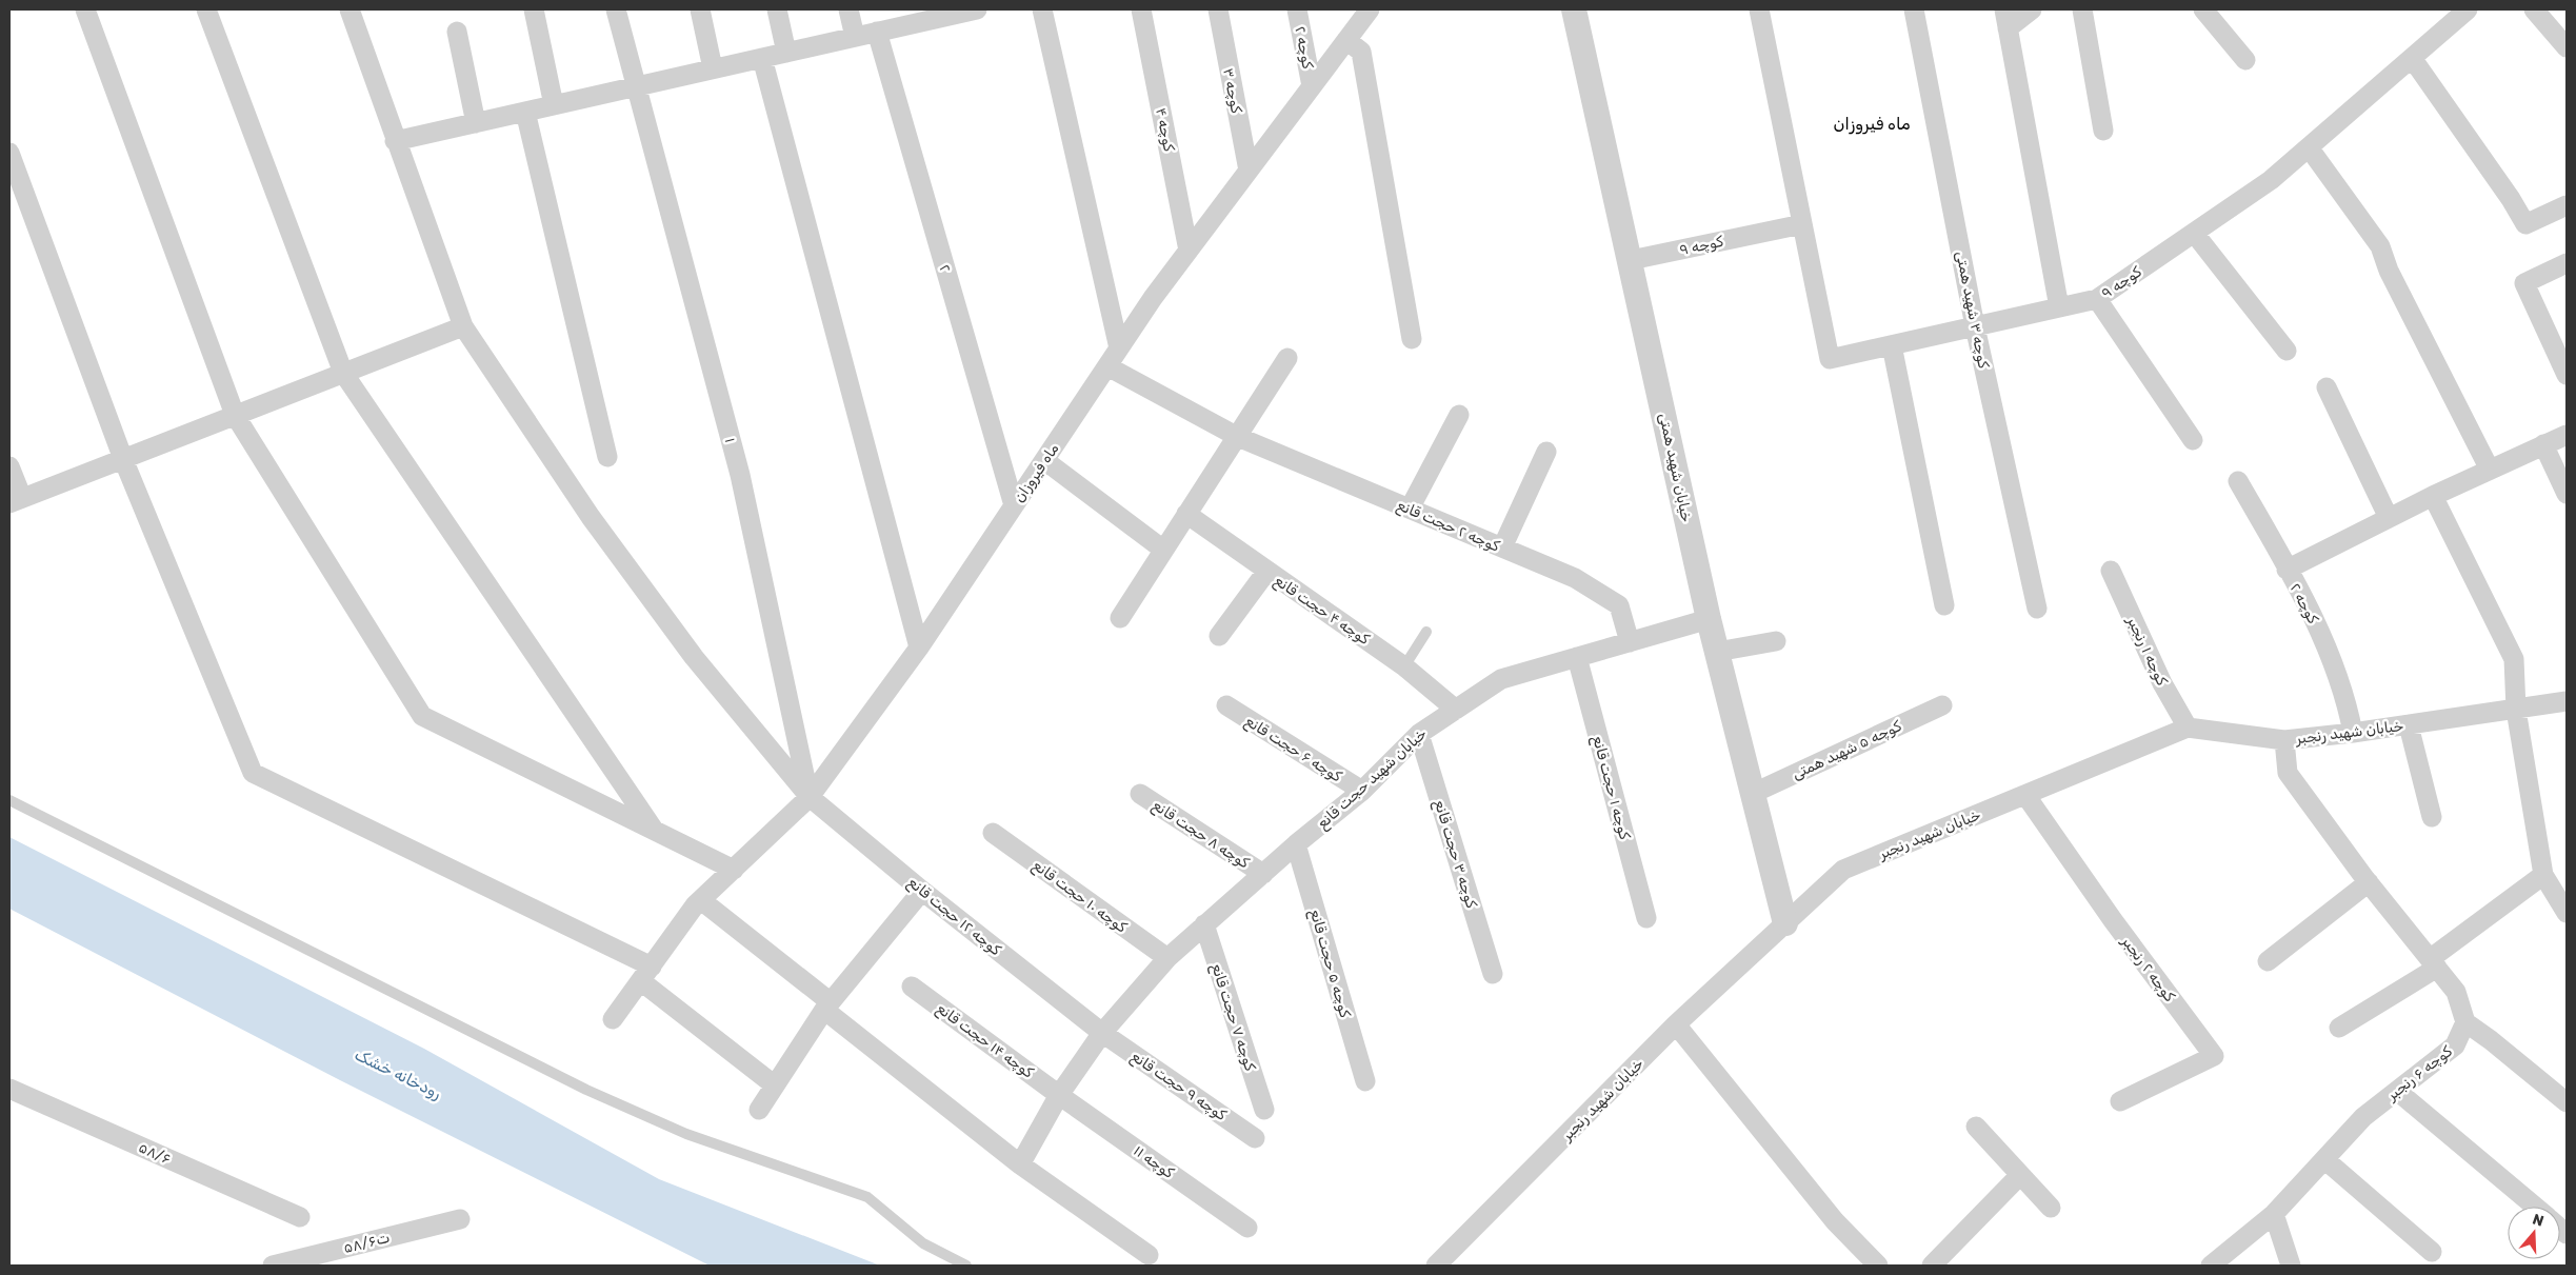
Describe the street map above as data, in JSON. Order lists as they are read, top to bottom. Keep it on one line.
{"streets":{"street":["کوچه ۲","کوچه ۳","کوچه ۴","کوچه ۹","۲","کوچه ۳ شهید همتی","۱","خیابان شهید همتی","ماه فیروزان","کوچه ۲ حجت قانع","کوچه ۴ حجت قانع","کوچه ۱ رنجبر","خیابان شهید رنجبر","کوچه ۶ حجت قانع","کوچه ۵ شهید همتی","خیابان شهید حجت قانع","کوچه ۱ حجت قانع","کوچه ۸ حجت قانع","کوچه ۳ حجت قانع","کوچه ۱۰ حجت قانع","کوچه ۱۲ حجت قانع","کوچه ۵ حجت قانع","کوچه ۲ رنجبر","کوچه ۷ حجت قانع","کوچه ۱۴ حجت قانع","کوچه ۶ رنجبر","کوچه ۹ حجت قانع","۵۸/۶","کوچه ۱۱","۵۸/۶ت"]},"crossings":[["کوچه ۲","ماه فیروزان"],["کوچه ۲","خیابان شهید رنجبر"],["کوچه ۳","ماه فیروزان"],["کوچه ۴","ماه فیروزان"],["کوچه ۹","کوچه ۳ شهید همتی"],["کوچه ۹","خیابان شهید همتی"],["۲","ماه فیروزان"],["۱","ماه فیروزان"],["۱","کوچه ۱۲ حجت قانع"],["خیابان شهید همتی","خیابان شهید رنجبر"],["خیابان شهید همتی","کوچه ۵ شهید همتی"],["خیابان شهید همتی","خیابان شهید حجت قانع"],["ماه فیروزان","کوچه ۲ حجت قانع"],["ماه فیروزان","کوچه ۱۲ حجت قانع"],["کوچه ۲ حجت قانع","خیابان شهید حجت قانع"],["کوچه ۴ حجت قانع","خیابان شهید حجت قانع"],["کوچه ۱ رنجبر","خیابان شهید رنجبر"],["خیابان شهید رنجبر","کوچه ۲ رنجبر"],["کوچه ۶ حجت قانع","خیابان شهید حجت قانع"],["خیابان شهید حجت قانع","کوچه ۱ حجت قانع"],["خیابان شهید حجت قانع","کوچه ۸ حجت قانع"],["خیابان شهید حجت قانع","کوچه ۳ حجت قانع"],["خیابان شهید حجت قانع","کوچه ۱۰ حجت قانع"],["خیابان شهید حجت قانع","کوچه ۱۲ حجت قانع"],["خیابان شهید حجت قانع","کوچه ۵ حجت قانع"],["خیابان شهید حجت قانع","کوچه ۷ حجت قانع"],["خیابان شهید حجت قانع","کوچه ۱۴ حجت قانع"],["خیابان شهید حجت قانع","کوچه ۹ حجت قانع"],["خیابان شهید حجت قانع","کوچه ۱۱"],["کوچه ۱۲ حجت قانع","کوچه ۹ حجت قانع"],["کوچه ۱۴ حجت قانع","کوچه ۱۱"]],"districts":["ماه فیروزان"],"water":["رودخانه خشک"],"north":"top"}
